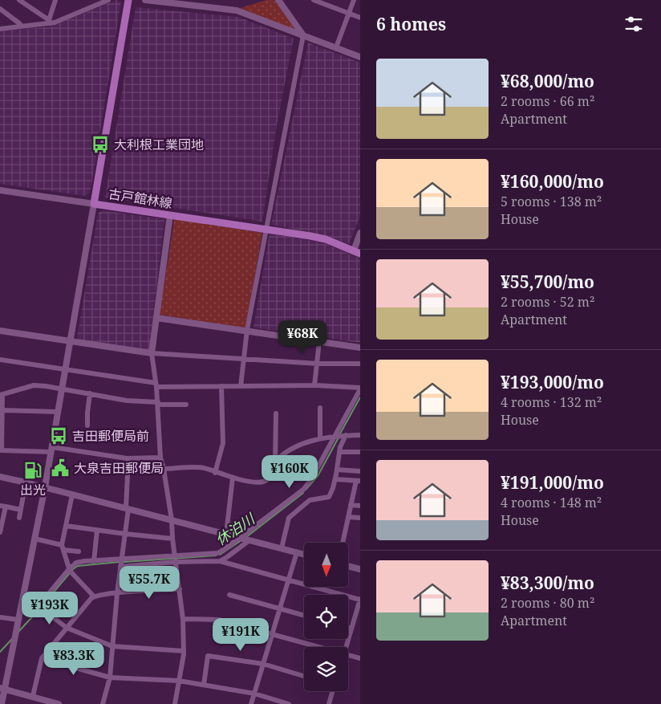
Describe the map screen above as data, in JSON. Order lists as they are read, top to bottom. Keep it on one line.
{"streets":{"main road":["古戸館林線"]},"water":["休泊川"],"places":{"bus stop":["大利根工業団地","吉田郵便局前"],"public building":["大泉吉田郵便局"],"fuel station":["出光"]},"north":"bottom","page":{"heading":"6 homes","list":[{"name":"¥68,000/mo","note":"2 rooms · 66 m² · Apartment"},{"name":"¥160,000/mo","note":"5 rooms · 138 m² · House"},{"name":"¥55,700/mo","note":"2 rooms · 52 m² · Apartment"},{"name":"¥193,000/mo","note":"4 rooms · 132 m² · House"},{"name":"¥191,000/mo","note":"4 rooms · 148 m² · House"},{"name":"¥83,300/mo","note":"2 rooms · 80 m² · Apartment"}],"price":["¥68K","¥160K","¥55.7K","¥193K","¥191K","¥83.3K"]}}
